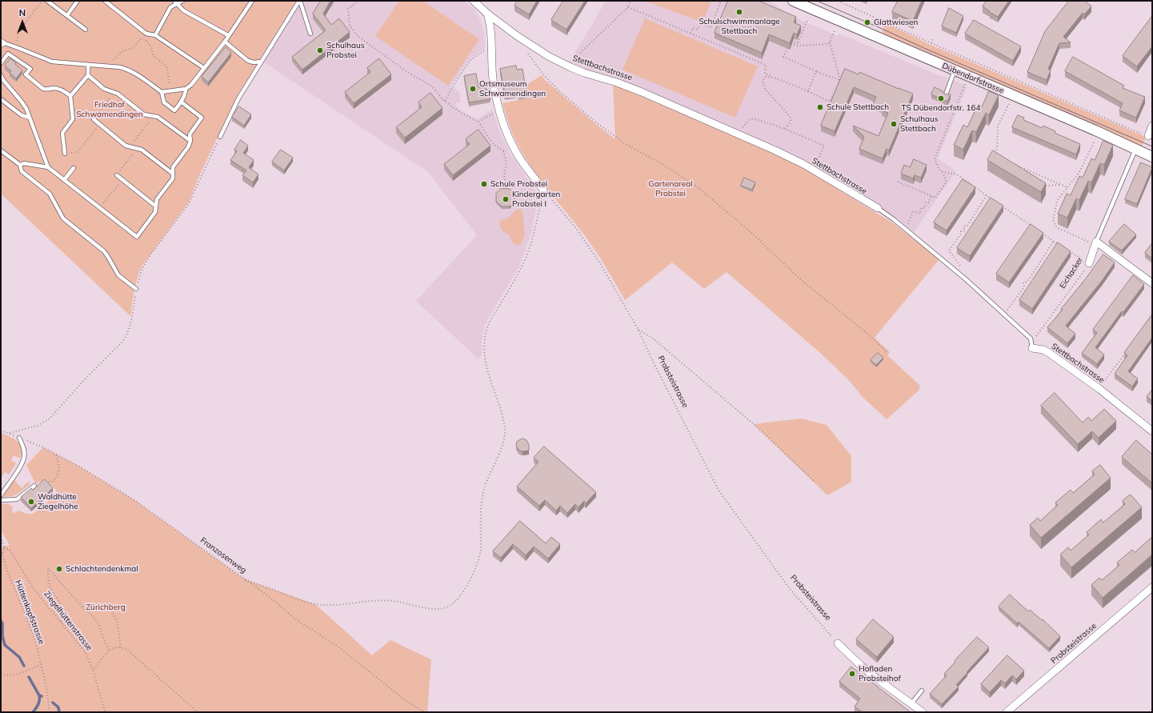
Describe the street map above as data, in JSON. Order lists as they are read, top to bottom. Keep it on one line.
{"streets":{"street":["Stettbachstrasse","Dübendorfstrasse","Eichacker","Probsteistrasse"],"path":["Franzosenweg","Hüttenkopfstrasse","Ziegelhüttenstrasse"]},"crossings":[["Hüttenkopfstrasse","Ziegelhüttenstrasse"]],"parks":["Friedhof Schwamendingen","Gartenareal Probstei","Zürichberg"],"places":["Schulschwimmanlage Stettbach","Glattwiesen","Schulhaus Probstei","Ortsmuseum Schwamendingen","TS Dübendorfstr. 164","Schule Stettbach","Schulhaus Stettbach","Schule Probstei","Kindergarten Probstei I","Waldhütte Ziegelhöhe","Schlachtendenkmal","Hofladen Probsteihof"],"north":"top"}
